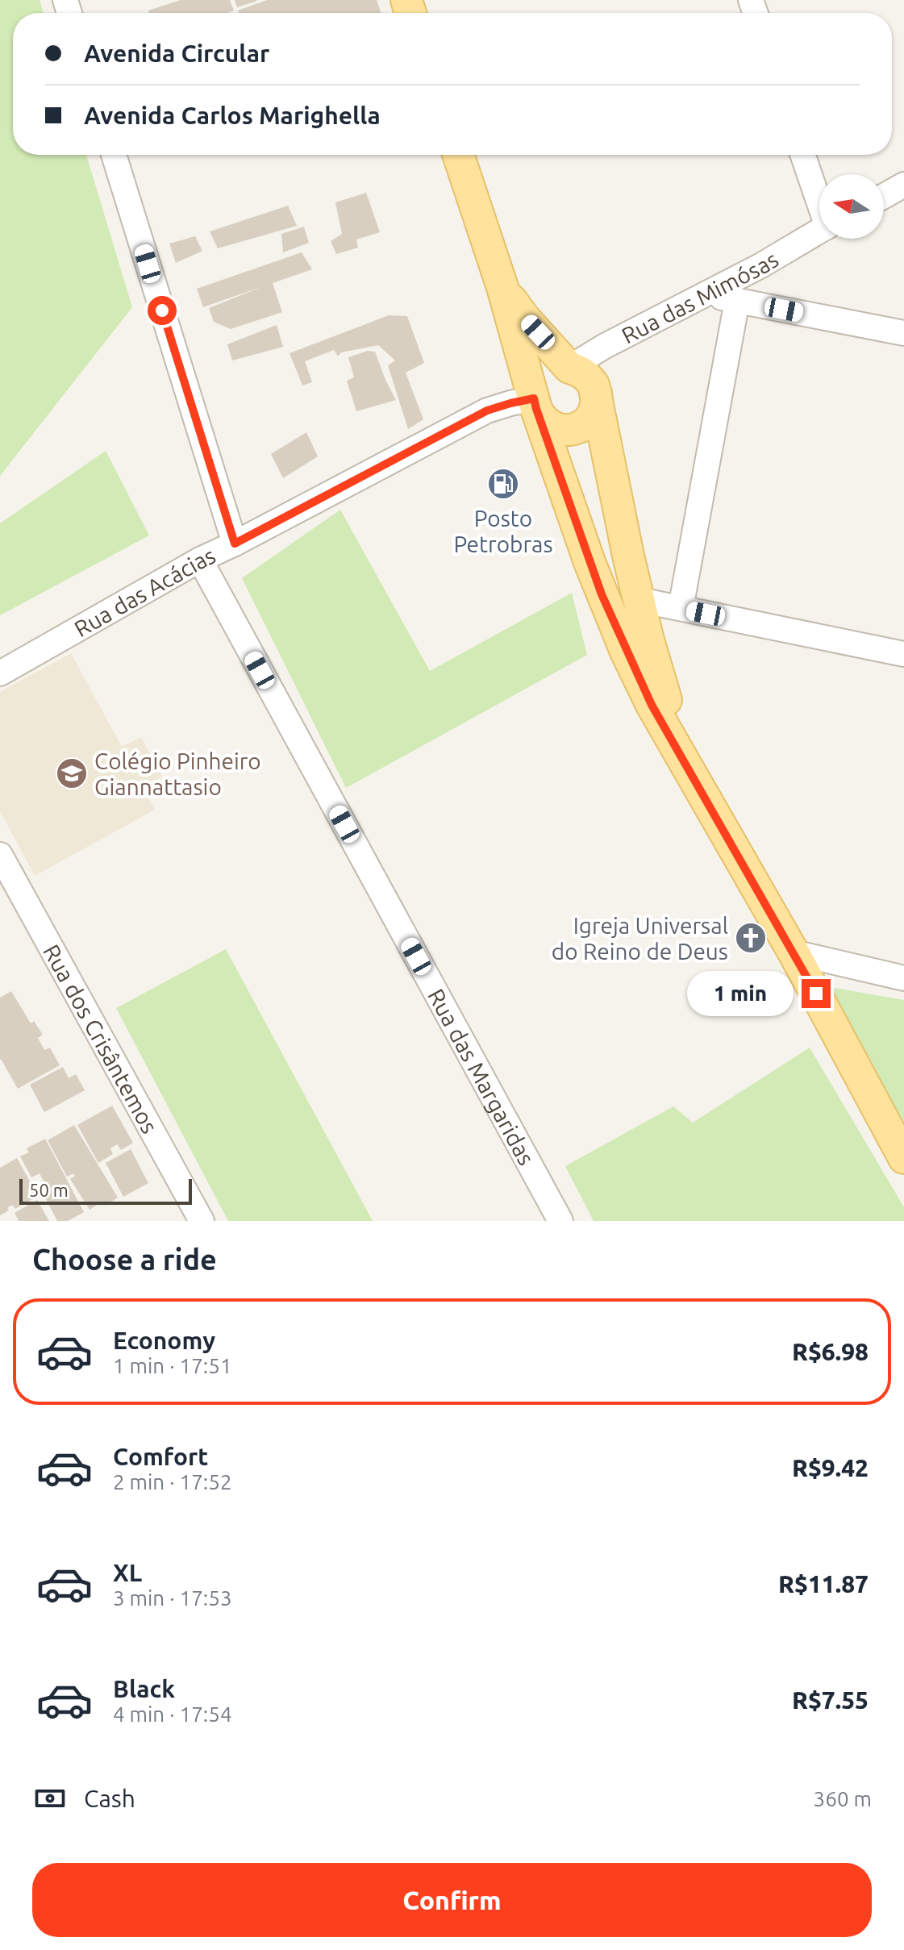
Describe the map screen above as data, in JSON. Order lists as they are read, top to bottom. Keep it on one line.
{"streets":{"street":["Rua das Mimósas","Rua das Acácias","Rua dos Crisântemos","Rua das Margaridas"]},"crossings":[["Rua das Mimósas","Rua das Acácias"],["Rua das Acácias","Rua das Margaridas"]],"places":{"fuel station":["Posto Petrobras"],"school or university":["Colégio Pinheiro Giannattasio"],"church":["Igreja Universal do Reino de Deus"]},"scale_bar":"50 m","north":"left","page":{"banner":["Avenida Circular","Avenida Carlos Marighella"],"bubble":"1 min","scale":"50 m","heading":"Choose a ride","list":[{"name":"Economy","note":"1 min · 17:51","value":"R$6.98"},{"name":"Comfort","note":"2 min · 17:52","value":"R$9.42"},{"name":"XL","note":"3 min · 17:53","value":"R$11.87"},{"name":"Black","note":"4 min · 17:54","value":"R$7.55"}],"pay":["Cash","360 m"],"buttons":"Confirm"}}
